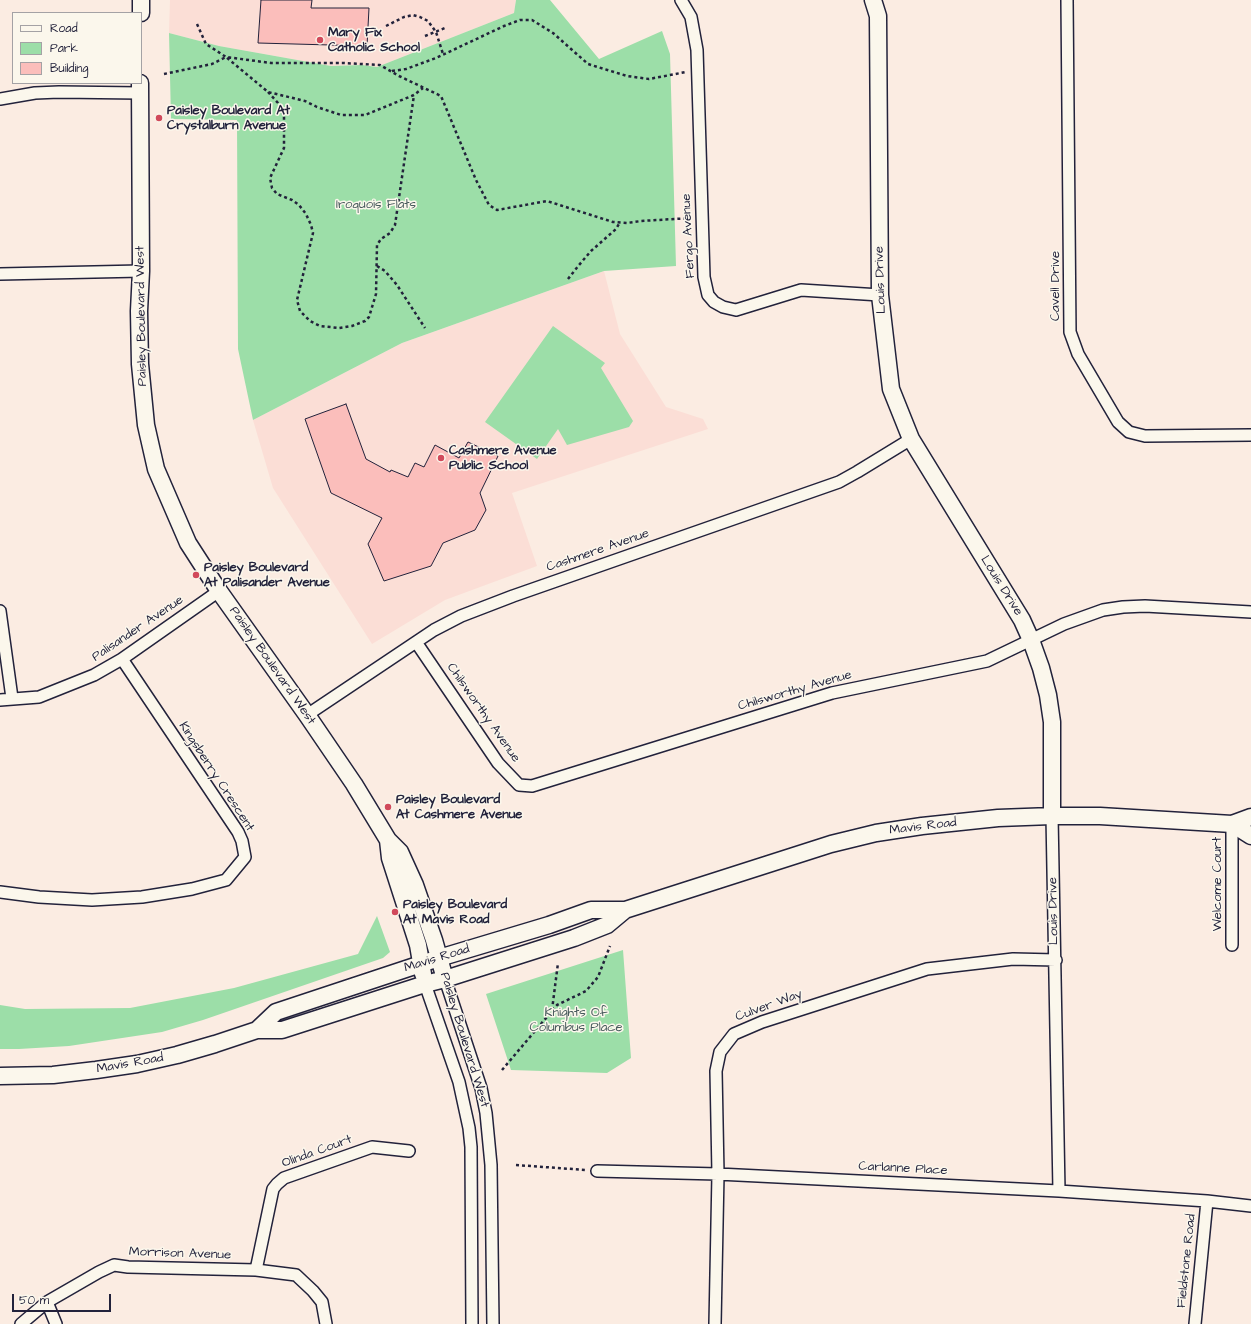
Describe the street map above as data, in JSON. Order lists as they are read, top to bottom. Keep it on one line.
{"streets":{"street":["Fergo Avenue","Louis Drive","Cavell Drive","Paisley Boulevard West","Cashmere Avenue","Palisander Avenue","Chilsworthy Avenue","Kingsberry Crescent","Mavis Road","Welcome Court","Culver Way","Olinda Court","Carlanne Place","Morrison Avenue","Fieldstone Road"]},"crossings":[["Fergo Avenue","Louis Drive"],["Louis Drive","Cashmere Avenue"],["Louis Drive","Chilsworthy Avenue"],["Louis Drive","Mavis Road"],["Louis Drive","Culver Way"],["Louis Drive","Carlanne Place"],["Paisley Boulevard West","Cashmere Avenue"],["Paisley Boulevard West","Palisander Avenue"],["Paisley Boulevard West","Mavis Road"],["Cashmere Avenue","Chilsworthy Avenue"],["Palisander Avenue","Kingsberry Crescent"],["Mavis Road","Welcome Court"],["Culver Way","Carlanne Place"],["Olinda Court","Morrison Avenue"],["Carlanne Place","Fieldstone Road"]],"parks":["Iroquois Flats","Knights Of Columbus Place"],"places":["Mary Fix Catholic School","Paisley Boulevard At Crystalburn Avenue","Cashmere Avenue Public School","Paisley Boulevard At Palisander Avenue","Paisley Boulevard At Cashmere Avenue","Paisley Boulevard At Mavis Road"],"legend":["Road","Park","Building"],"scale_bar":"50 m"}
